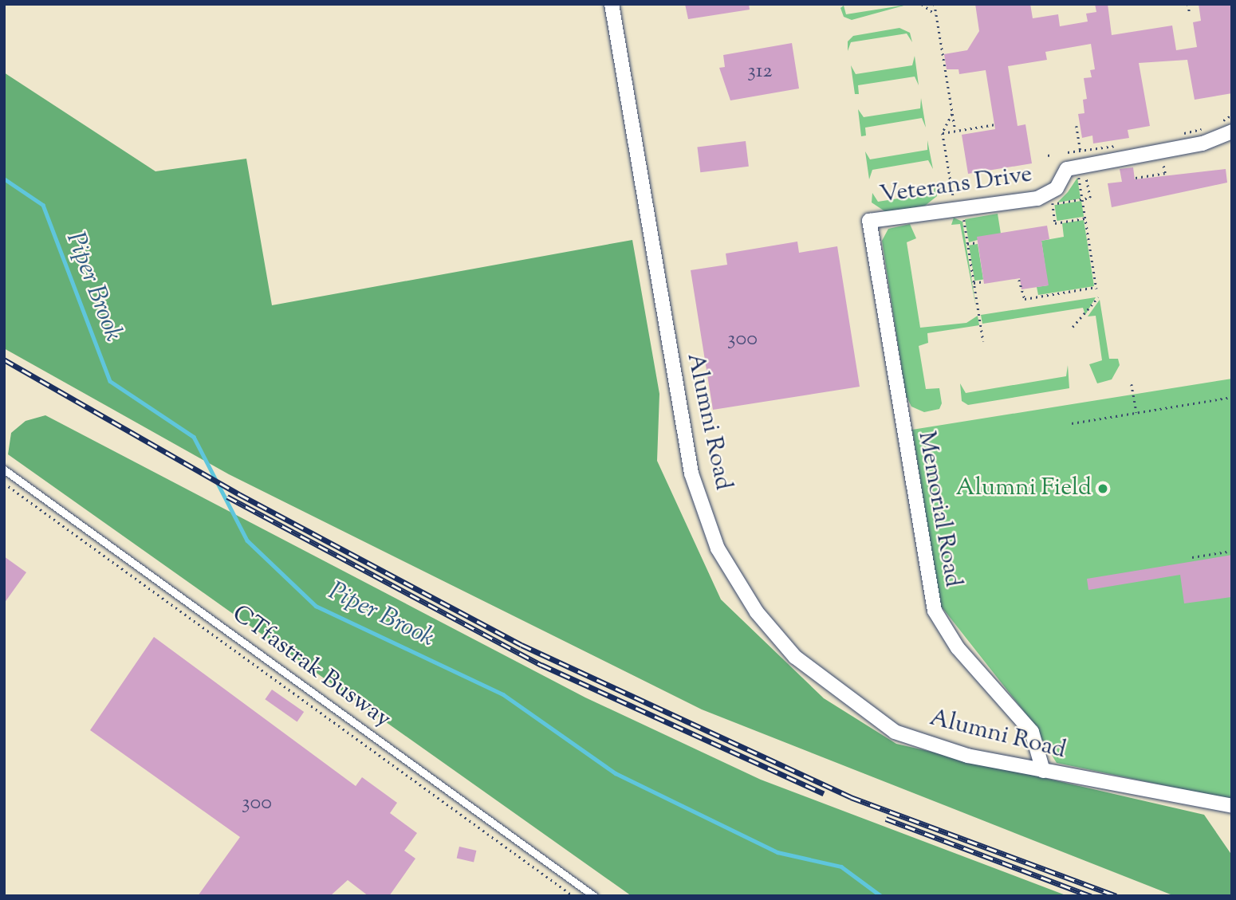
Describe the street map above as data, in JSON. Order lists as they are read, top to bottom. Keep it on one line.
{"streets":{"street":["Veterans Drive","Alumni Road","Memorial Road"],"lane":["CTfastrak Busway"]},"crossings":[["Veterans Drive","Memorial Road"],["Alumni Road","Memorial Road"]],"water":["Piper Brook"],"places":["Alumni Field"],"house_numbers":["312","300","300"]}
